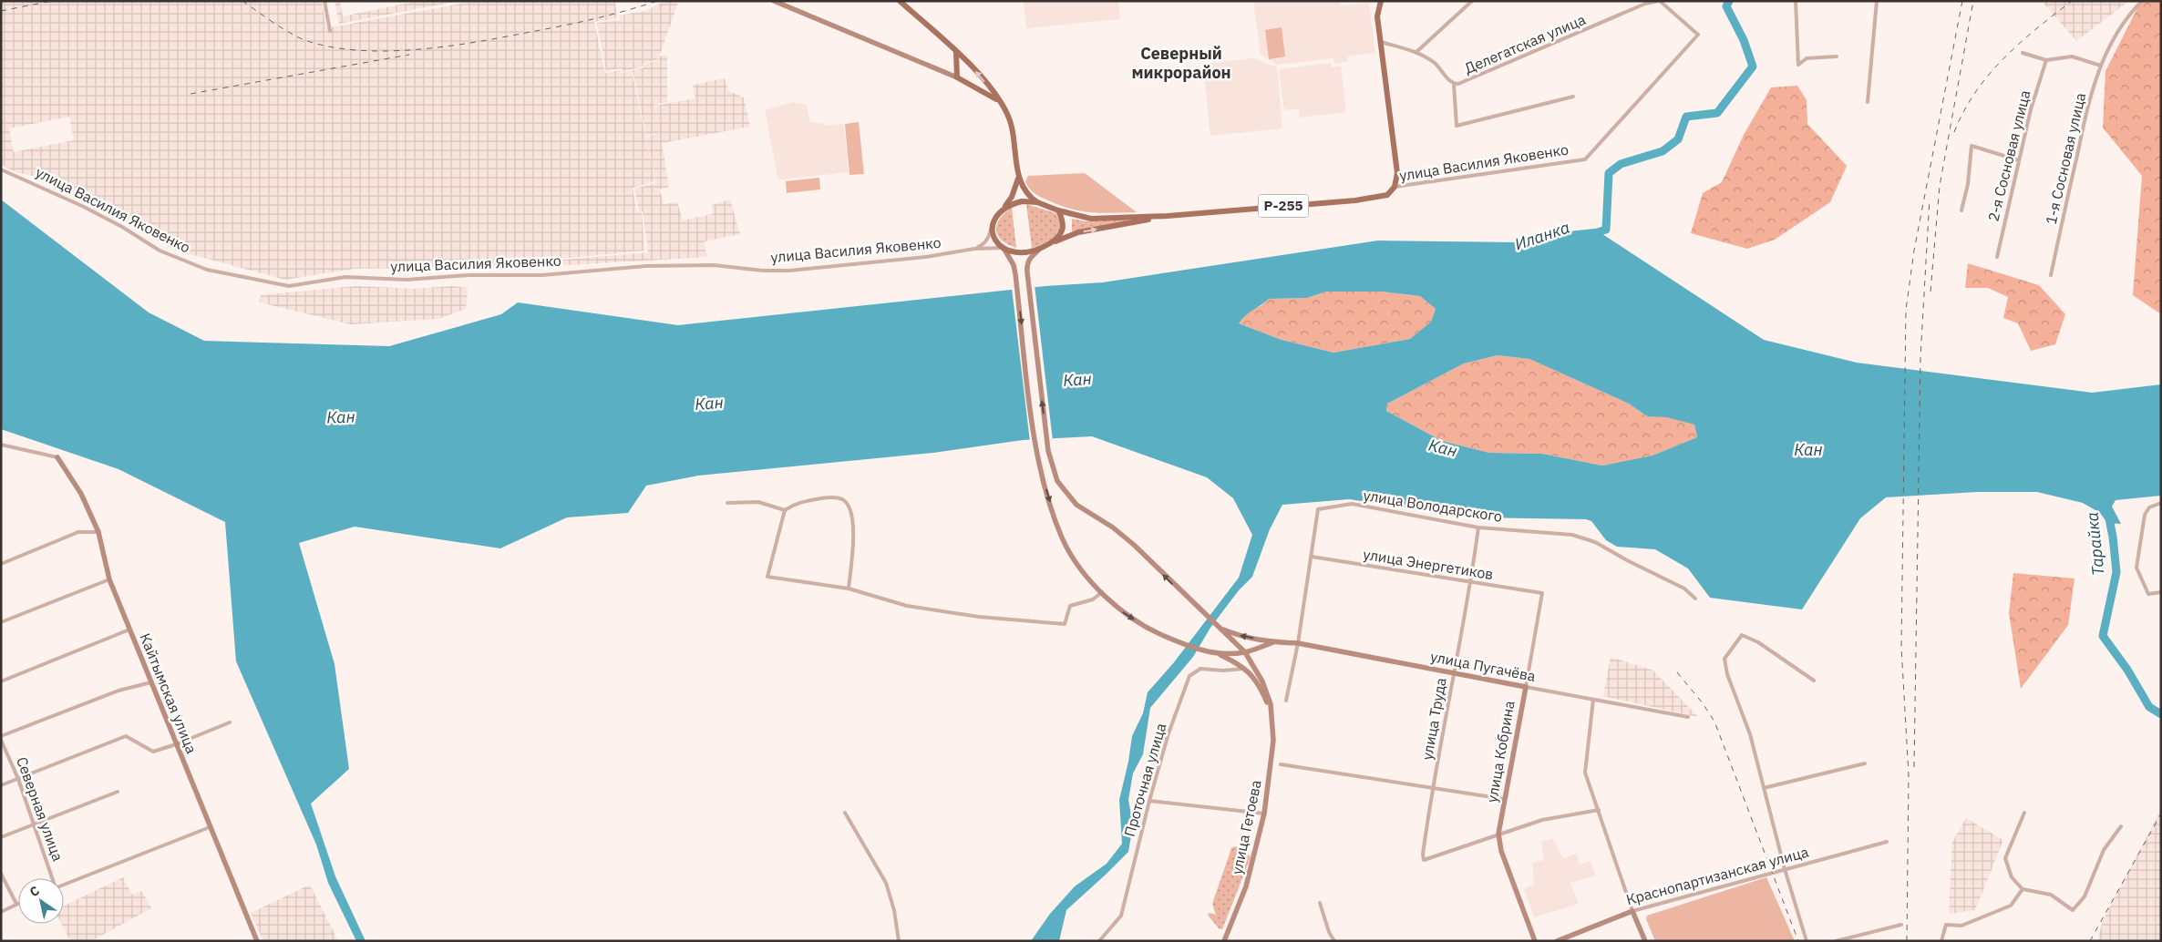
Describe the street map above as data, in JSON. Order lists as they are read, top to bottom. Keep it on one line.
{"streets":{"main road":["улица Василия Яковенко","Р-255","улица Пугачёва","Кайтымская улица","улица Кобрина","улица Гетоева","Краснопартизанская улица"],"street":["Делегатская улица","2-я Сосновая улица","1-я Сосновая улица","улица Володарского","улица Энергетиков","улица Труда","Проточная улица","Северная улица"]},"crossings":[["Делегатская улица","улица Василия Яковенко"],["улица Василия Яковенко","Р-255"],["Р-255","улица Пугачёва"],["улица Володарского","улица Энергетиков"],["улица Володарского","улица Труда"],["улица Энергетиков","улица Труда"],["улица Энергетиков","улица Кобрина"],["улица Пугачёва","улица Труда"],["улица Пугачёва","улица Кобрина"],["улица Труда","улица Кобрина"]],"districts":["Северный микрорайон"],"water":["Иланка","Кан","Тарайка"],"north":"top left"}
